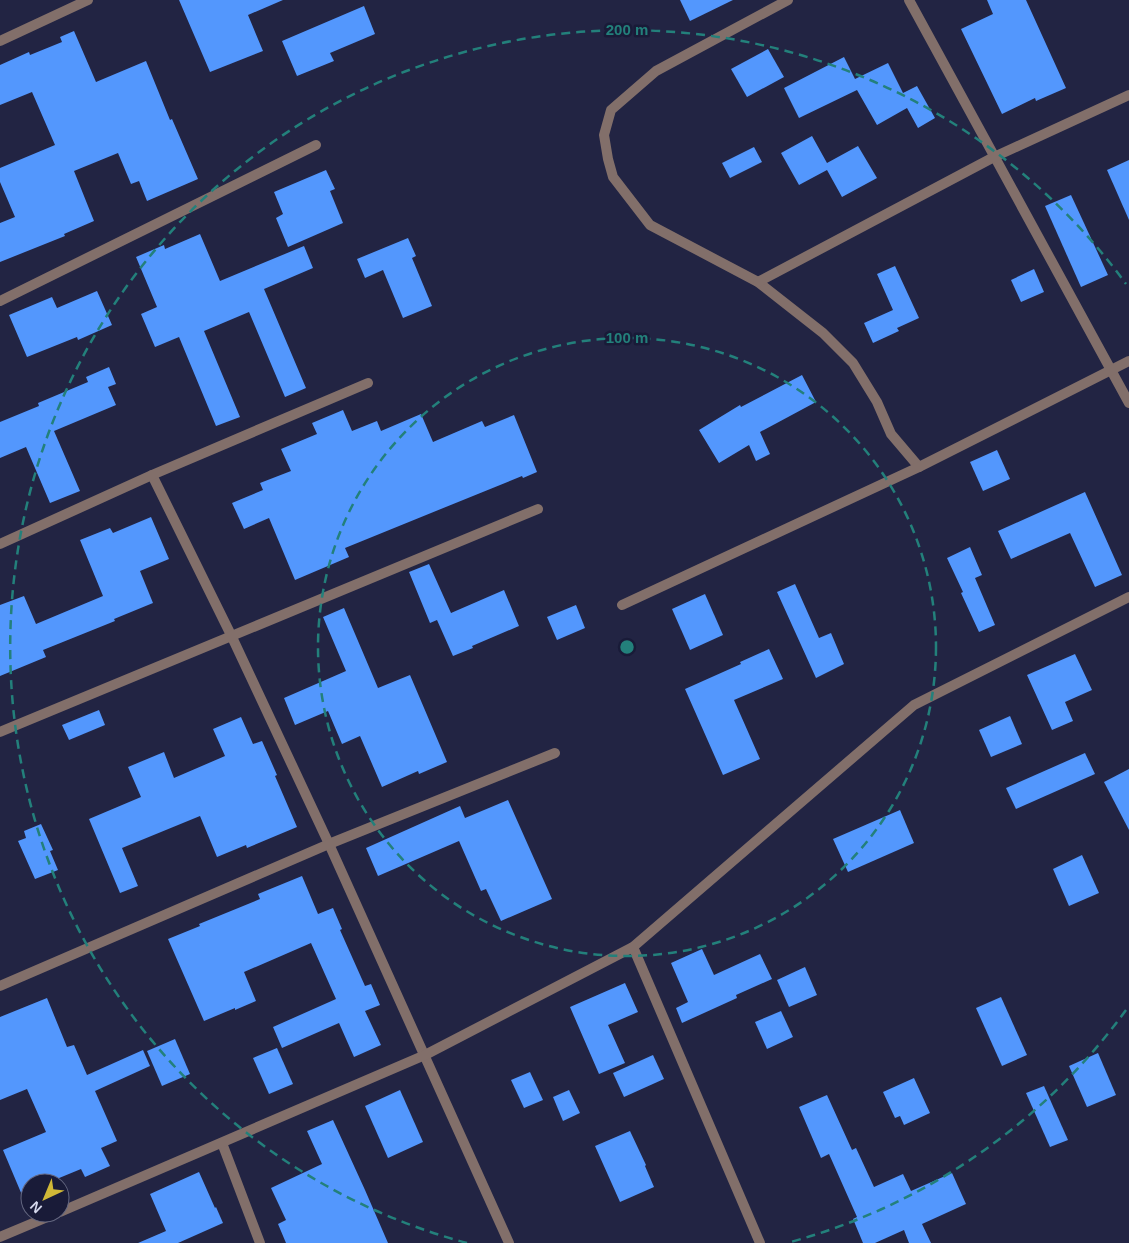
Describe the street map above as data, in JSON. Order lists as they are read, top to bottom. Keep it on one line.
{"north":"bottom left","rings":["200 m","100 m"]}
